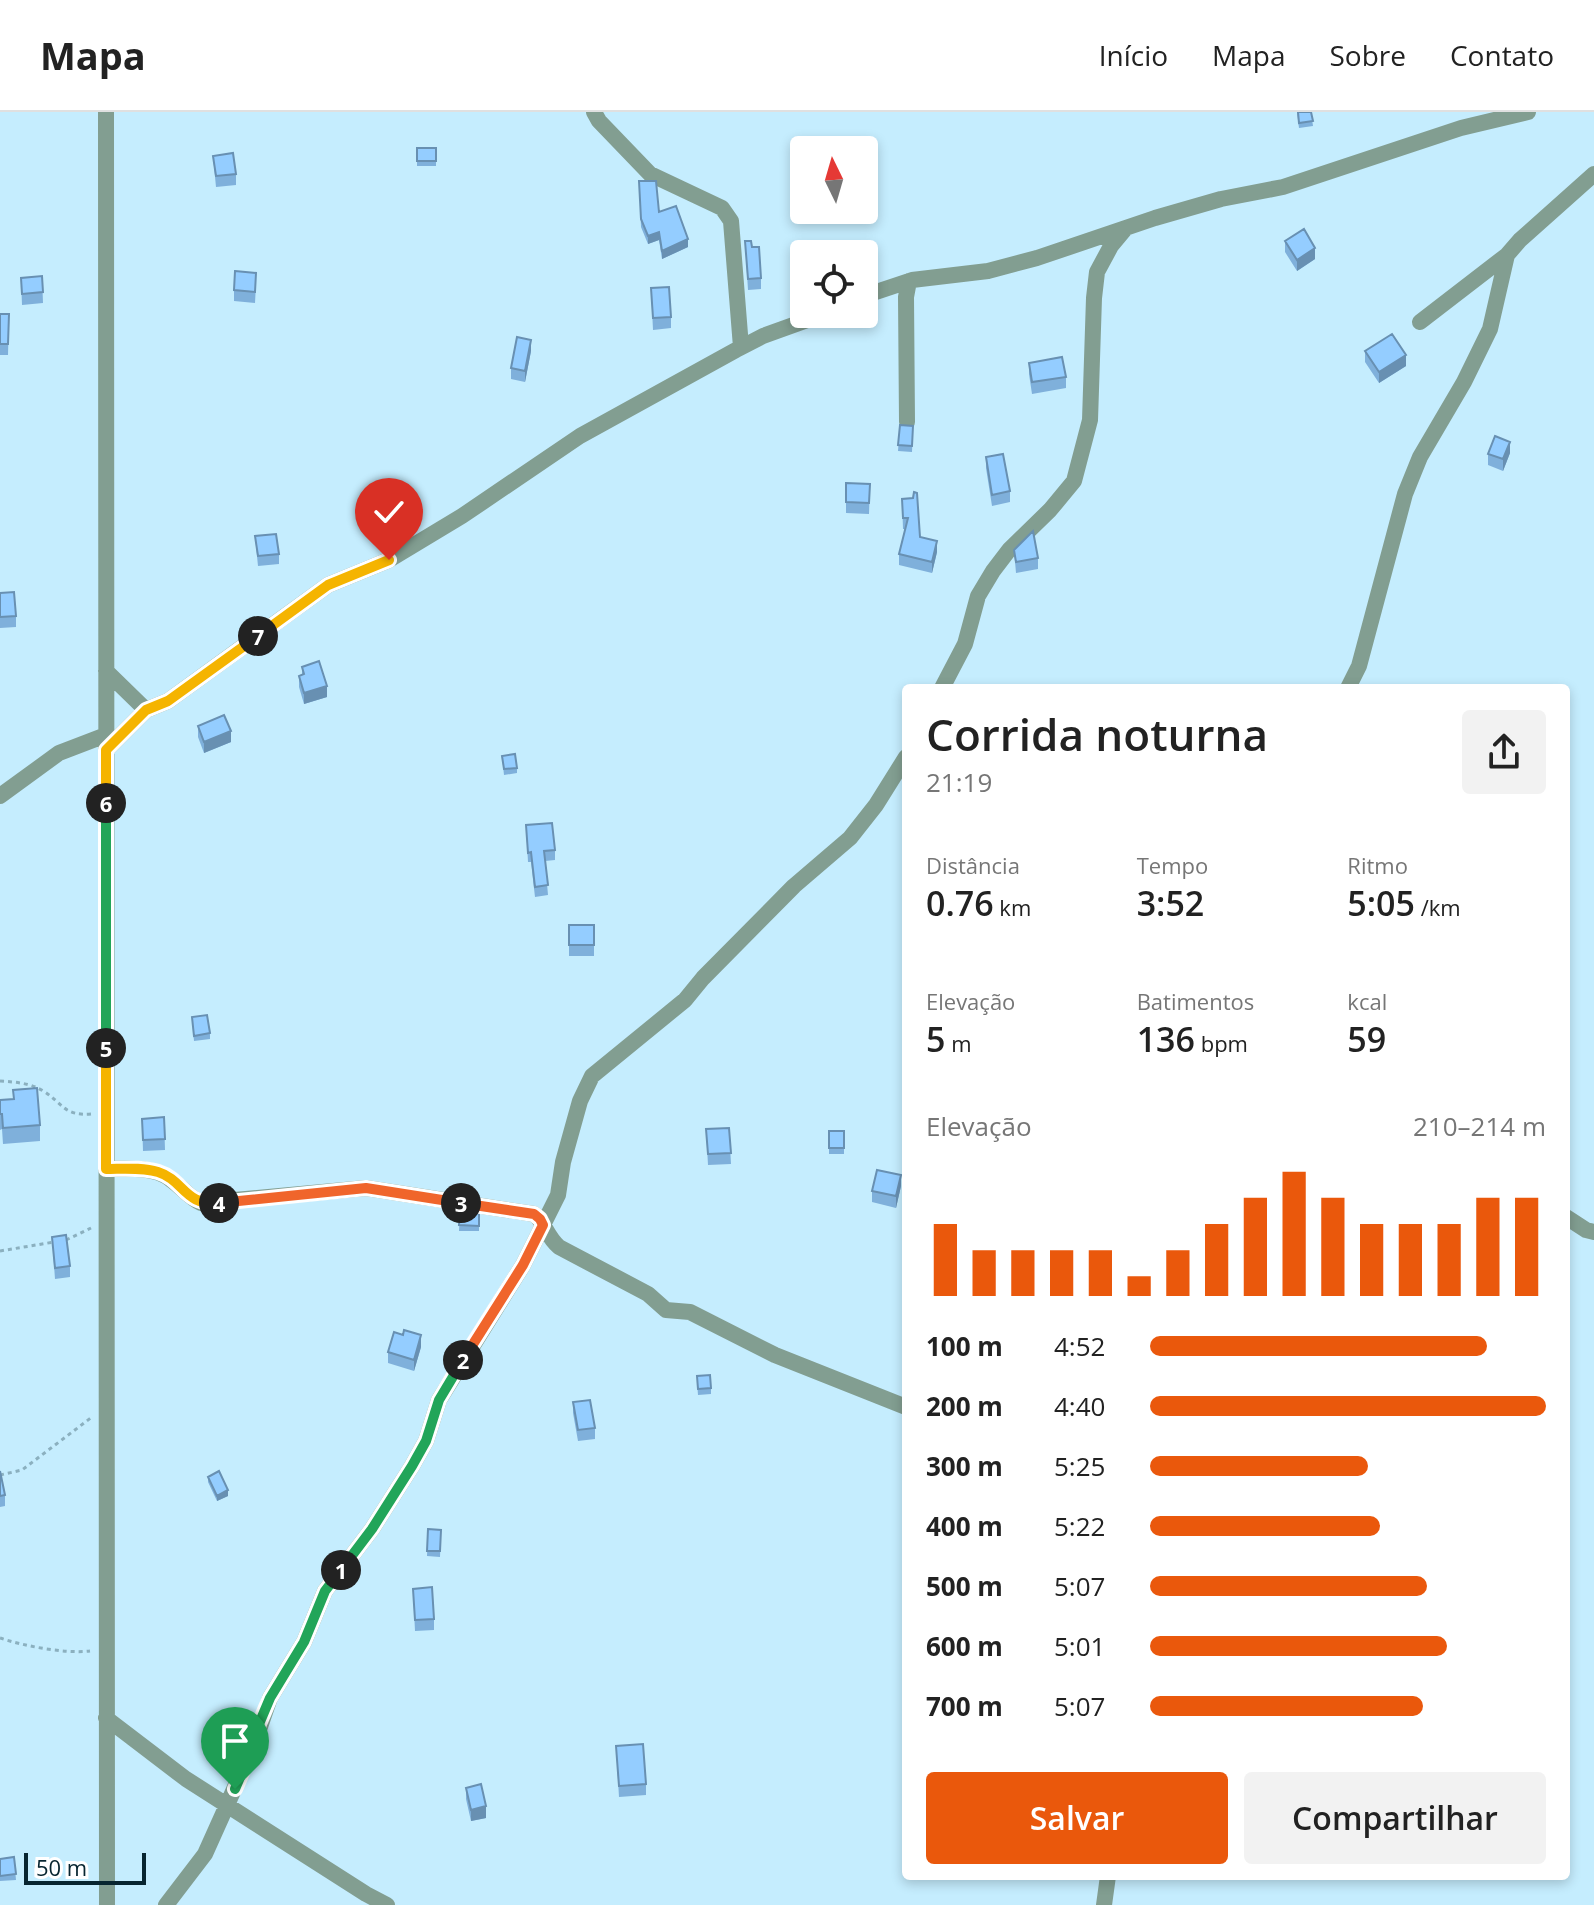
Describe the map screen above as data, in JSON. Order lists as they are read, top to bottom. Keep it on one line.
{"scale_bar":"50 m","north":"top","page":{"header":"Mapa","nav":["Início","Mapa","Sobre","Contato"],"pins":["7","6","5","3","4","2","1"],"heading":["Corrida noturna","21:19"],"stats":[["Distância","0.76 km"],["Tempo","3:52"],["Ritmo","5:05 /km"],["Elevação","5 m"],["Batimentos","136 bpm"],["kcal","59"]],"chart":["Elevação","210–214 m"],"list":[{"name":"100 m","note":"4:52"},{"name":"200 m","note":"4:40"},{"name":"300 m","note":"5:25"},{"name":"400 m","note":"5:22"},{"name":"500 m","note":"5:07"},{"name":"600 m","note":"5:01"},{"name":"700 m","note":"5:07"}],"buttons":["Salvar","Compartilhar"],"scale":"50 m"}}
